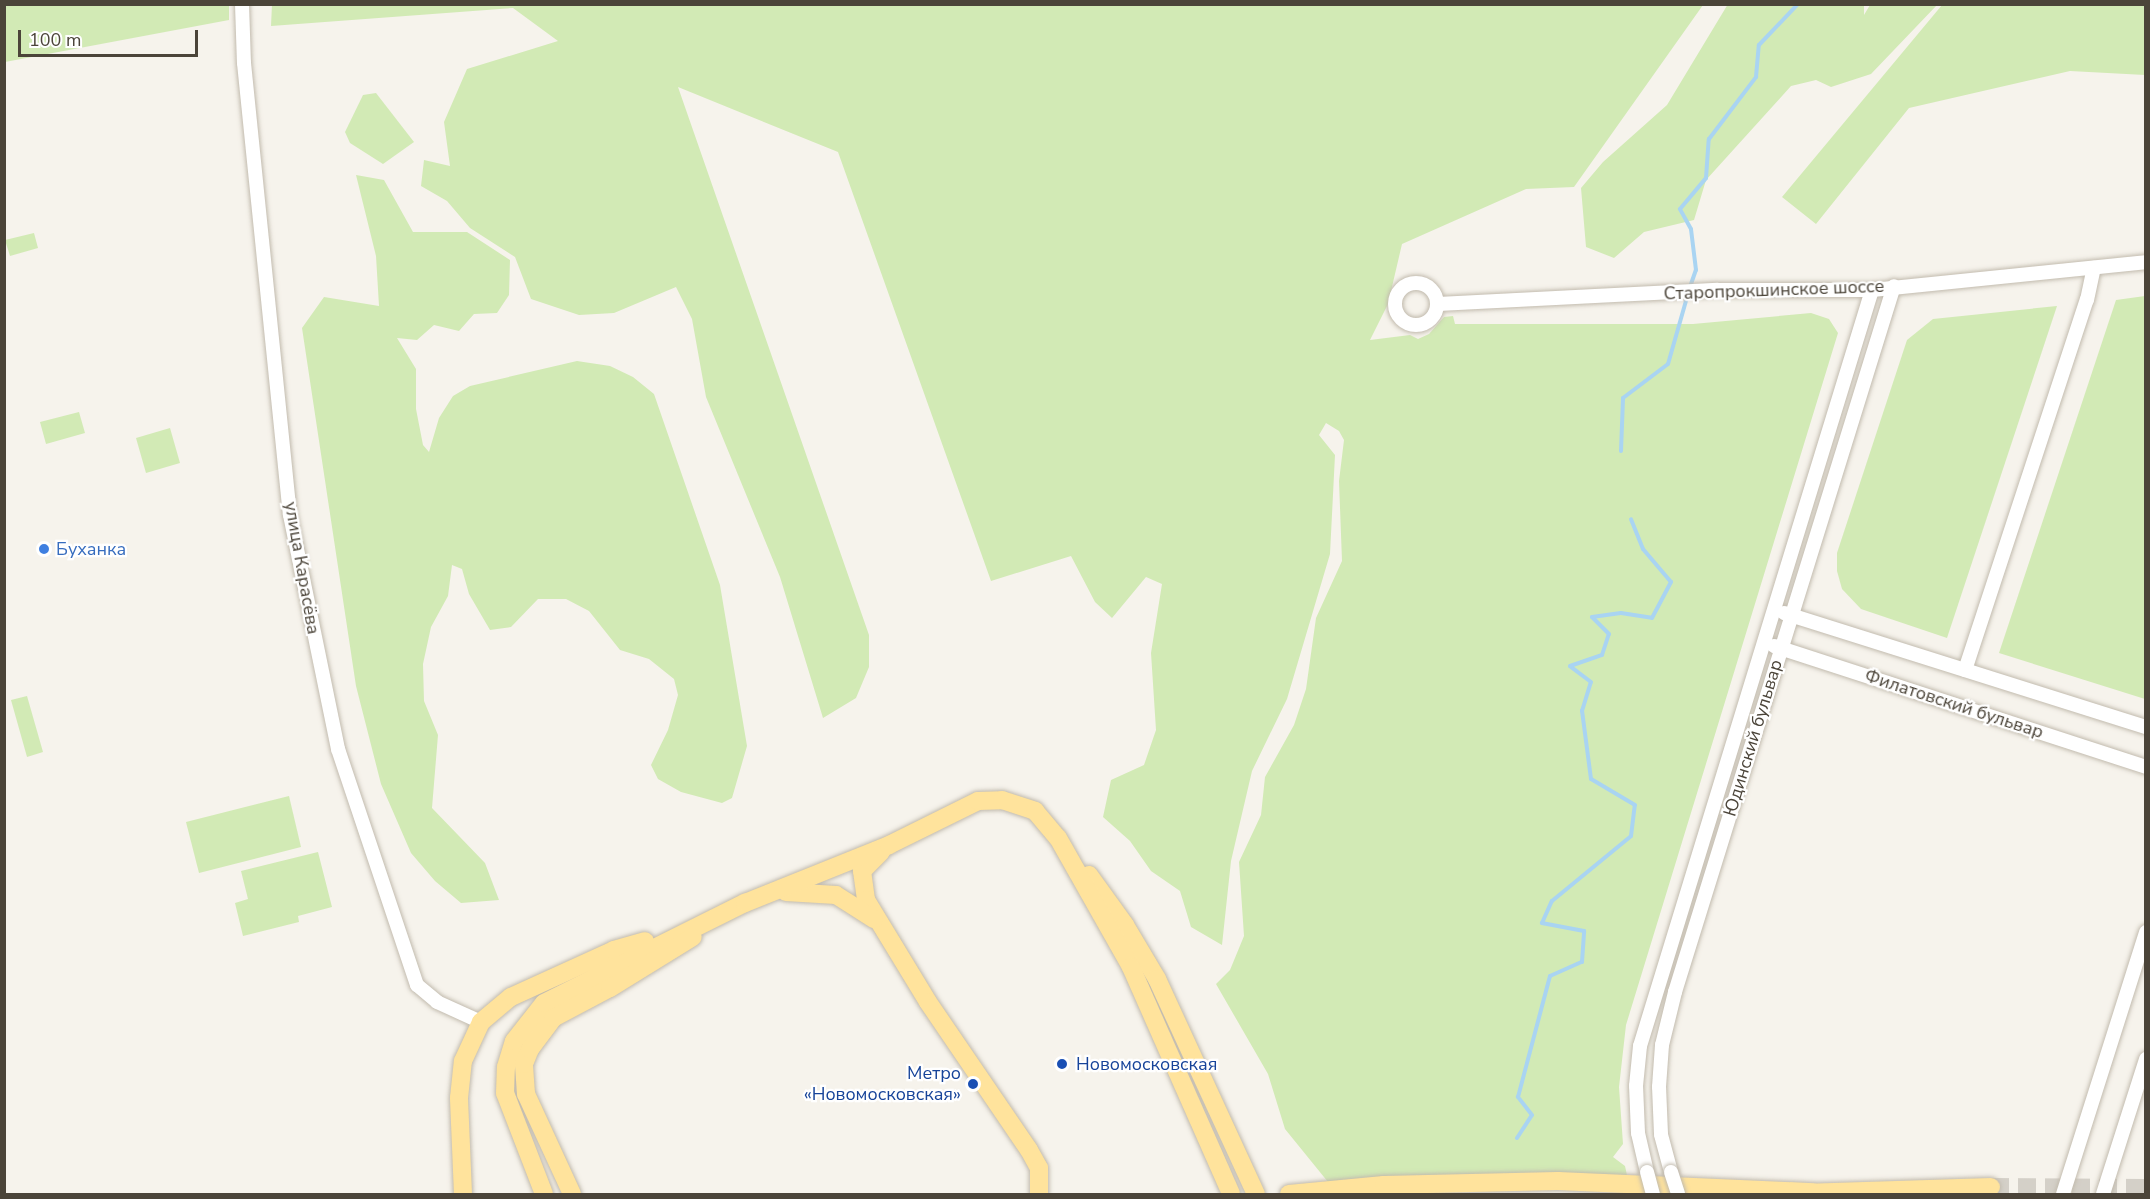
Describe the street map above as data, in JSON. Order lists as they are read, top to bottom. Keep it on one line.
{"streets":{"street":["Старопрокшинское шоссе","улица Карасёва","Филатовский бульвар","Юдинский бульвар"]},"crossings":[["Старопрокшинское шоссе","Юдинский бульвар"],["Филатовский бульвар","Юдинский бульвар"]],"places":["Буханка","Новомосковская","Метро «Новомосковская»"],"scale_bar":"100 m"}
